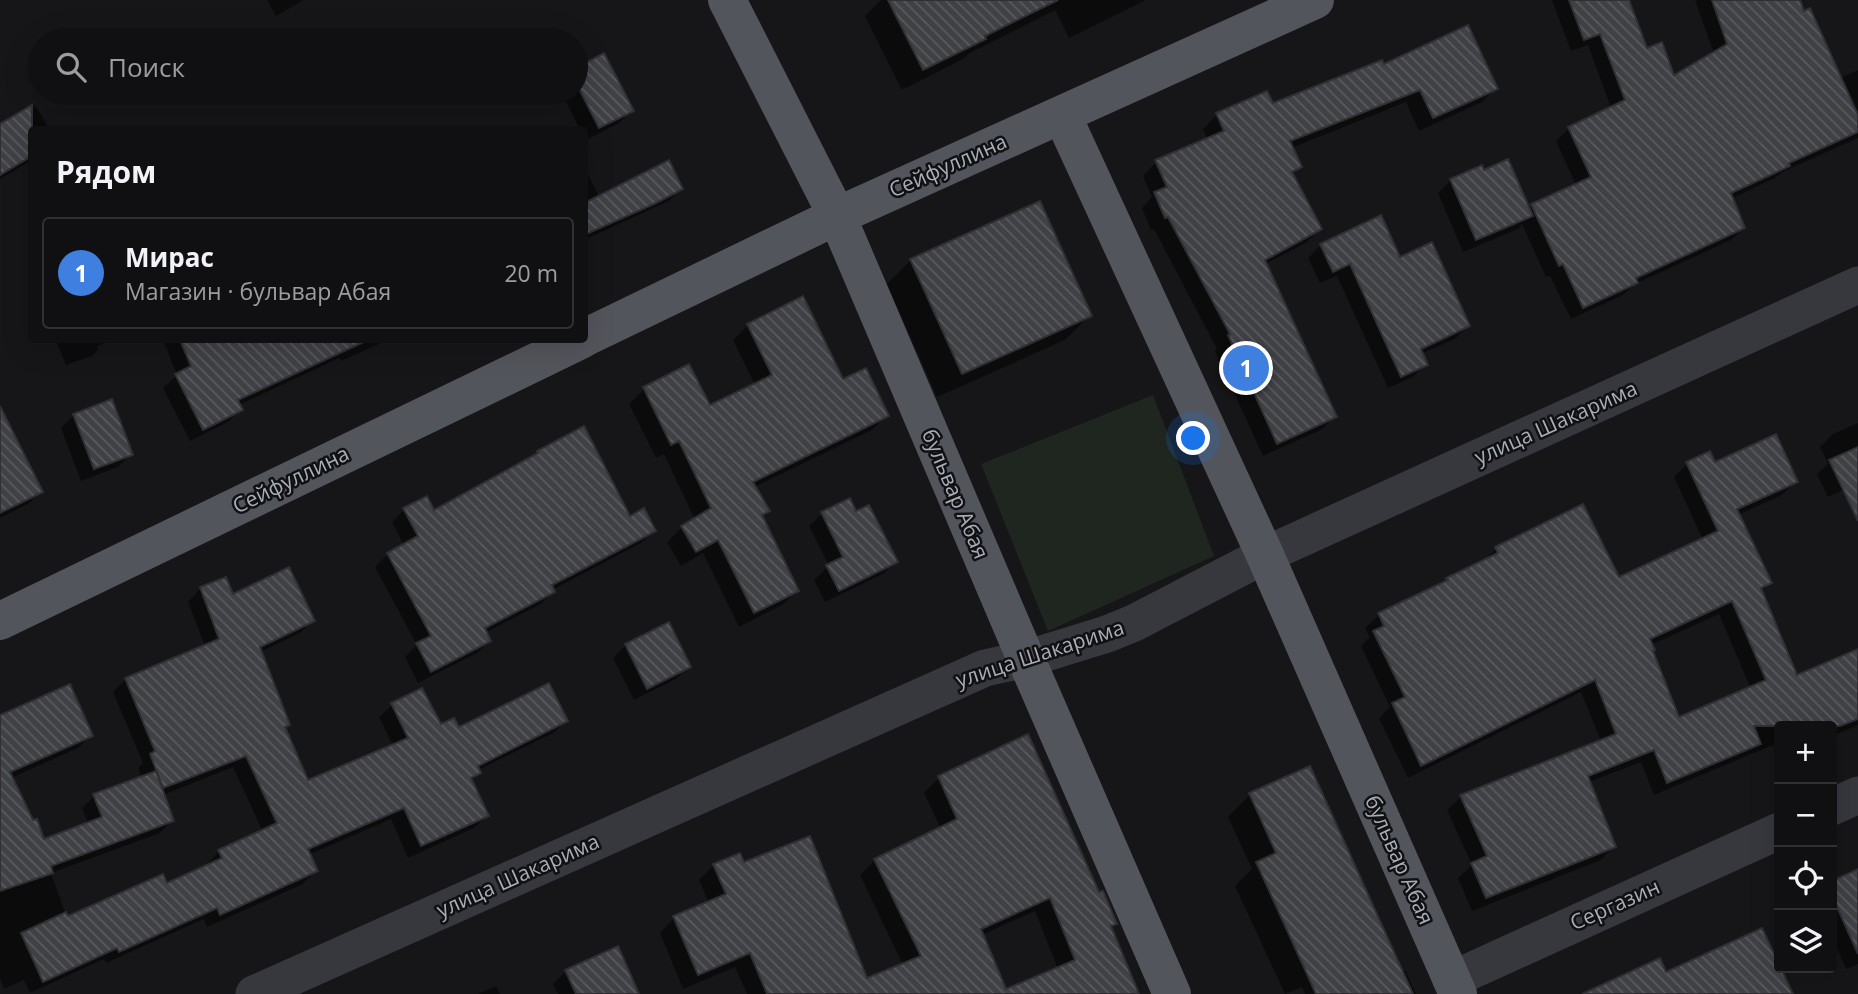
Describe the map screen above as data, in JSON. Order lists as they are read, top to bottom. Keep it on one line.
{"streets":{"main road":["Сейфуллина","бульвар Абая"],"street":["улица Шакарима","Сергазин"]},"crossings":[["Сейфуллина","бульвар Абая"],["улица Шакарима","бульвар Абая"],["бульвар Абая","Сергазин"]],"page":{"search":"Поиск","heading":"Рядом","list":[{"mark":"1","name":"Мирас","note":"Магазин · бульвар Абая","value":"20 m"}],"pins":"1","map_buttons":["+","−"]}}
